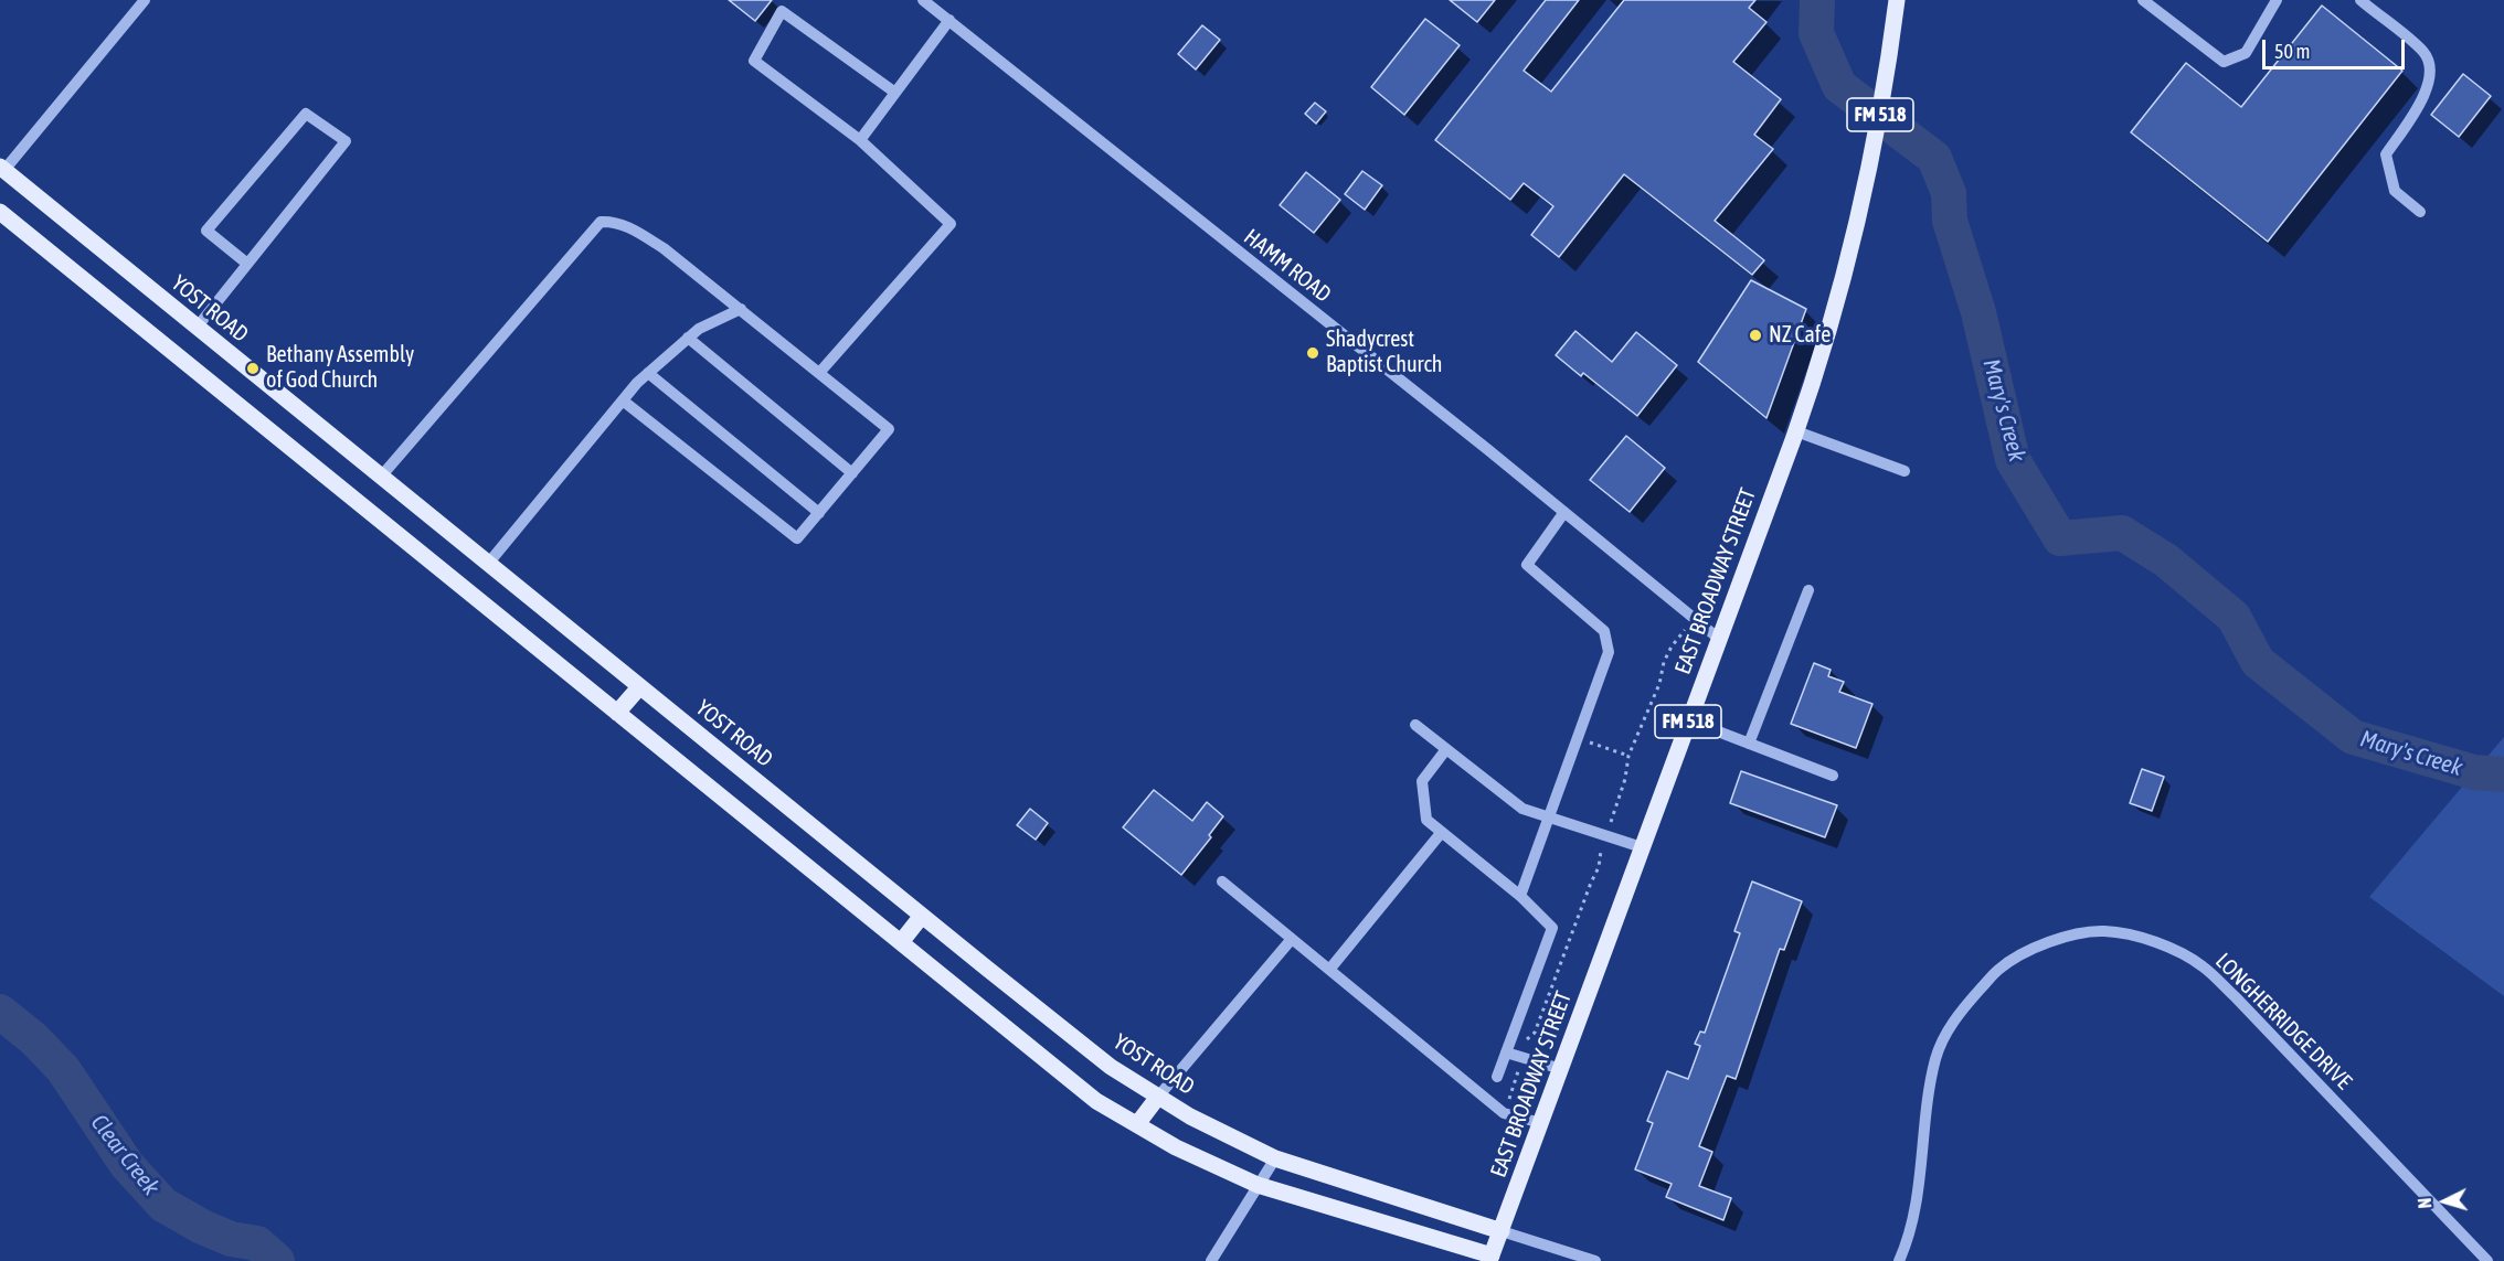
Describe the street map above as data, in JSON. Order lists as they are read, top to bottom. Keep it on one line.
{"streets":{"main road":["FM 518","YOST ROAD","EAST BROADWAY STREET"],"street":["HAMM ROAD","LONGHERRIDGE DRIVE"]},"crossings":[["HAMM ROAD","EAST BROADWAY STREET"],["YOST ROAD","EAST BROADWAY STREET"]],"water":["Mary's Creek","Clear Creek"],"places":["NZ Cafe","Shadycrest Baptist Church","Bethany Assembly of God Church"],"scale_bar":"50 m","north":"left"}
